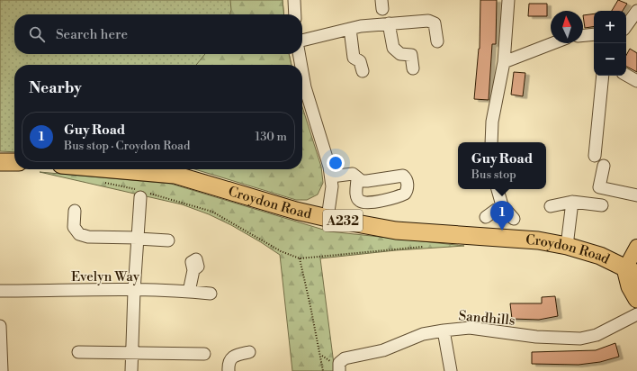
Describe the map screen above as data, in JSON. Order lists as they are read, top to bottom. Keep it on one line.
{"streets":{"highway":["Croydon Road","A232"],"street":["Evelyn Way","Sandhills"]},"north":"top","page":{"map_buttons":["+","−"],"search":"Search here","heading":"Nearby","list":[{"mark":"1","name":"Guy Road","note":"Bus stop · Croydon Road","value":"130 m"}],"popup":["Guy Road","Bus stop"],"pins":"1"}}
